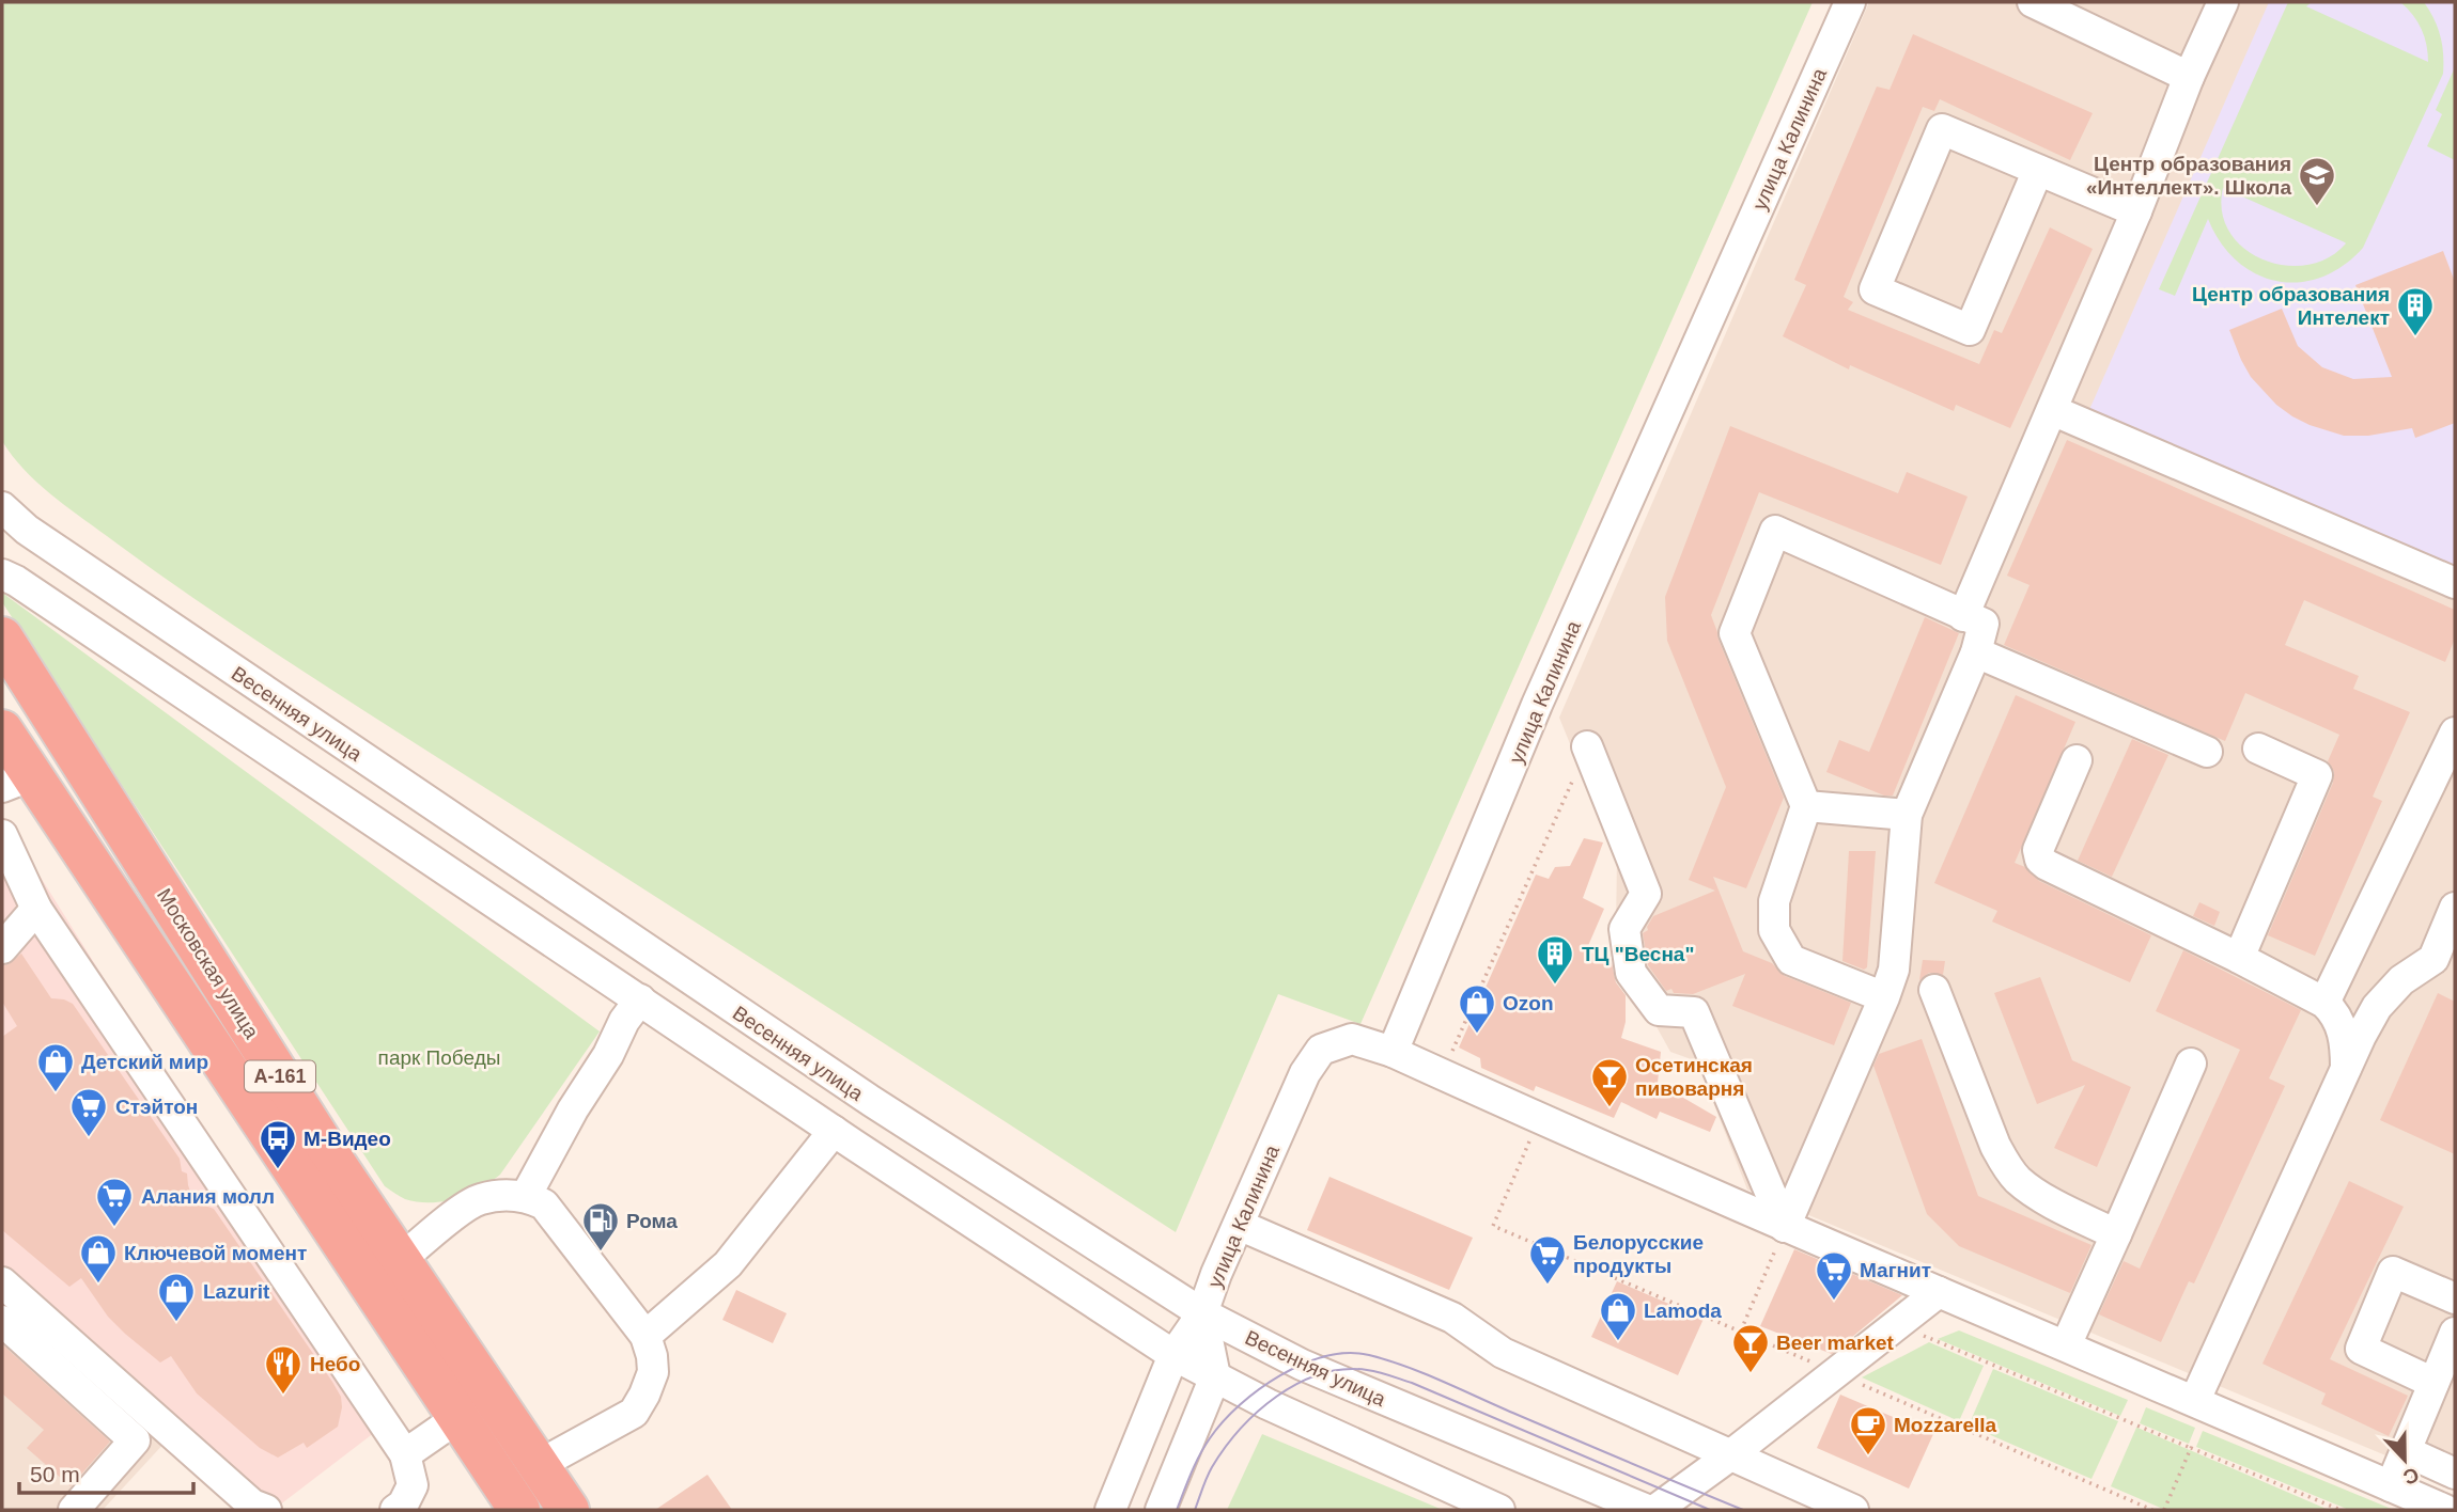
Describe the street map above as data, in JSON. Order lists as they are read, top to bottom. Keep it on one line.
{"streets":{"highway":["Московская улица","А-161"],"street":["улица Калинина","Весенняя улица"]},"crossings":[["улица Калинина","Весенняя улица"]],"parks":["парк Победы"],"places":{"school or university":["Центр образования «Интеллект». Школа"],"building":["Центр образования Интелект","ТЦ \"Весна\""],"shop":["Ozon","Детский мир","Ключевой момент","Lazurit","Lamoda"],"bar":["Осетинская пивоварня","Beer market"],"supermarket":["Стэйтон","Алания молл","Белорусские продукты","Магнит"],"bus stop":["М-Видео"],"fuel station":["Рома"],"restaurant":["Небо"],"cafe":["Mozzarella"]},"scale_bar":"50 m","north":"bottom"}
